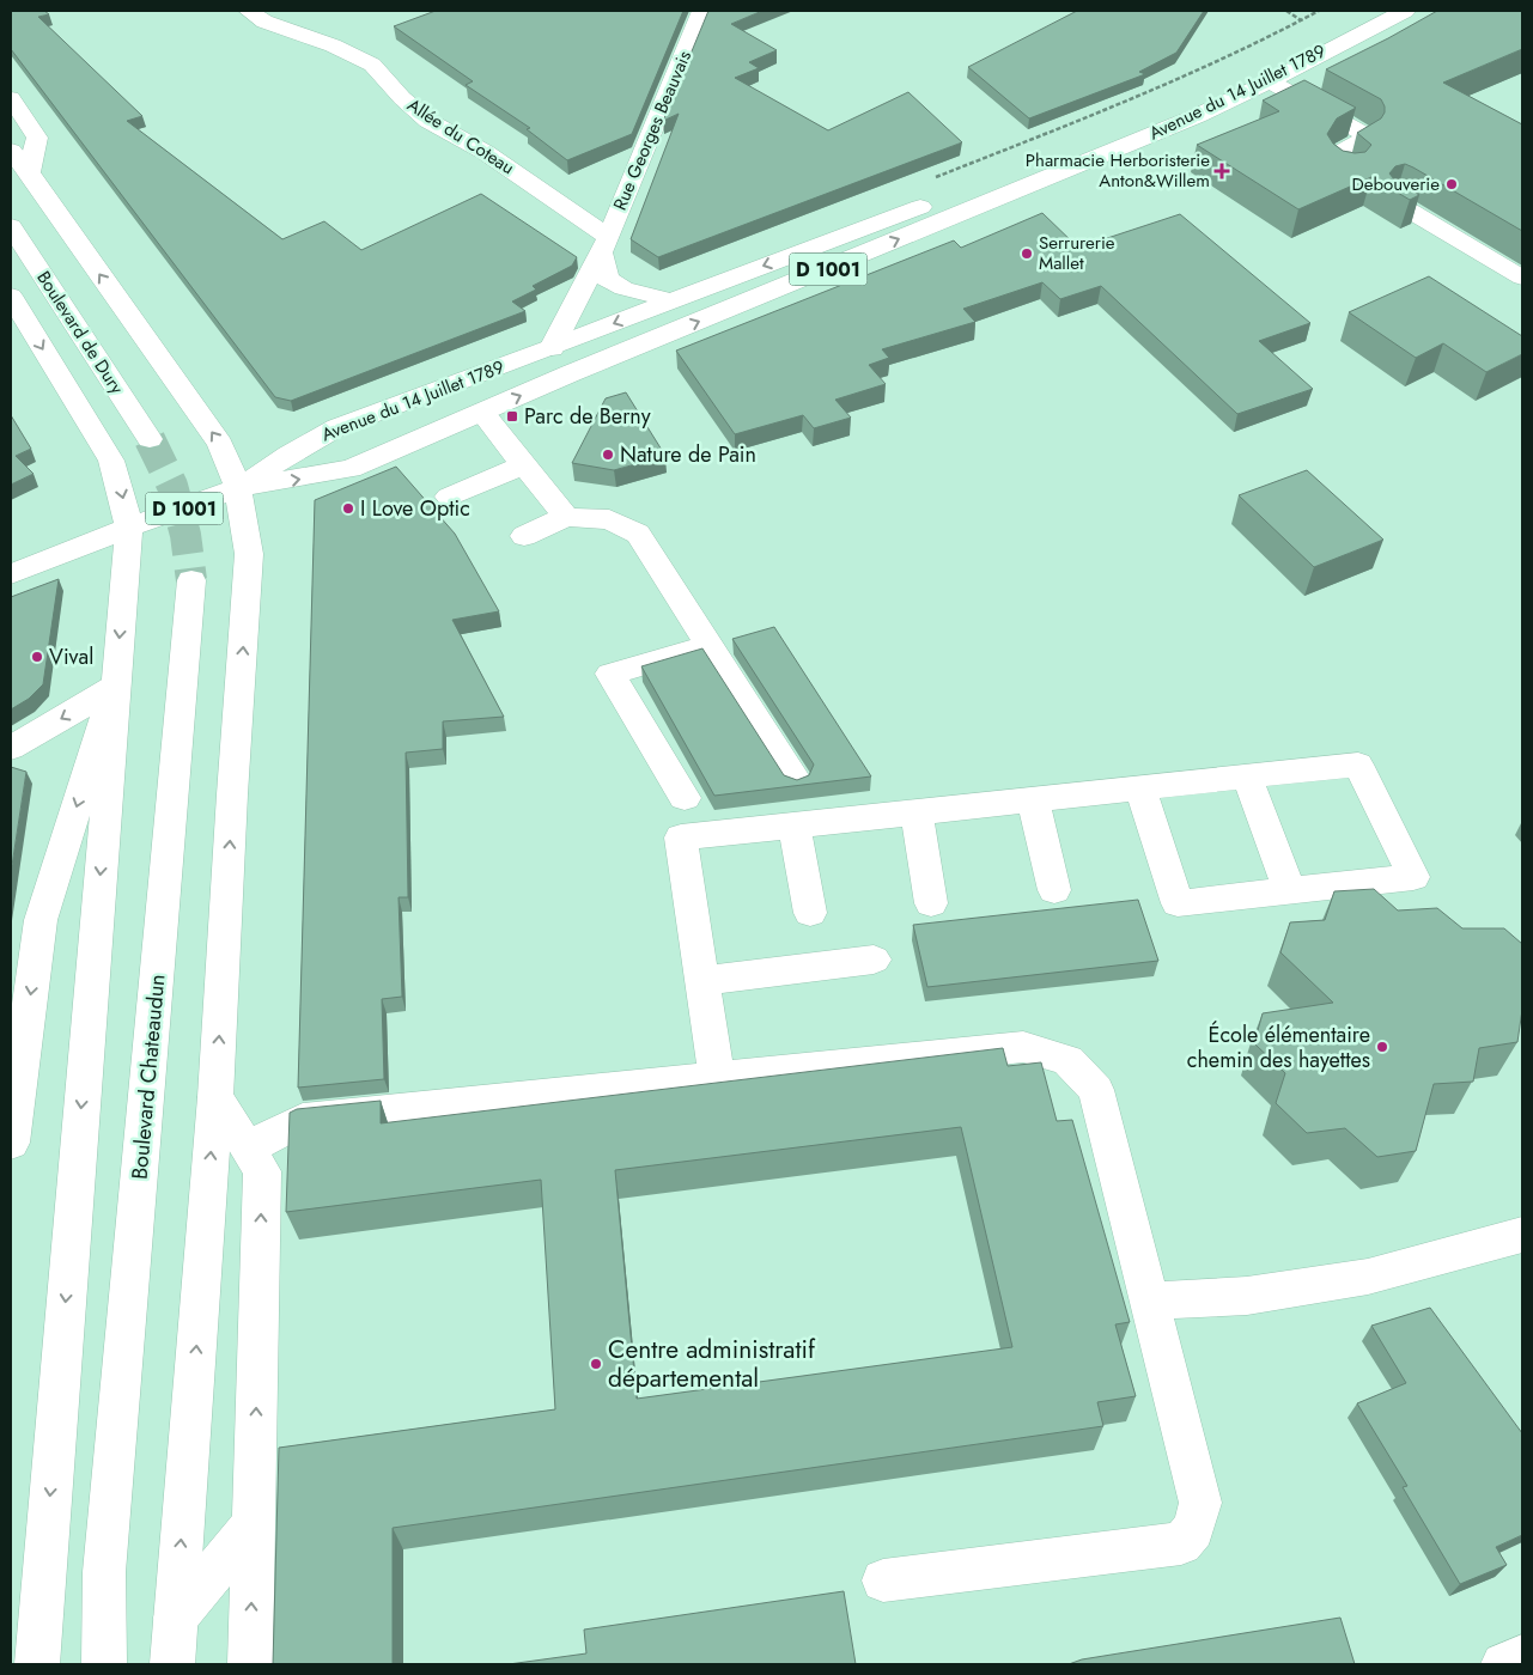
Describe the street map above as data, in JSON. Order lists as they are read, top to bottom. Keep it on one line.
{"streets":{"main road":["Avenue du 14 Juillet 1789","Rue Georges Beauvais","Allée du Coteau","D 1001","Boulevard de Dury","Boulevard Chateaudun"]},"crossings":[["Avenue du 14 Juillet 1789","Rue Georges Beauvais"],["Avenue du 14 Juillet 1789","D 1001"],["Rue Georges Beauvais","Allée du Coteau"]],"places":{"health":["Pharmacie Herboristerie Anton&Willem"],"other":["Debouverie","Serrurerie Mallet","Nature de Pain","I Love Optic","Vival","École élémentaire chemin des hayettes","Centre administratif départemental"],"transit":["Parc de Berny"]}}
